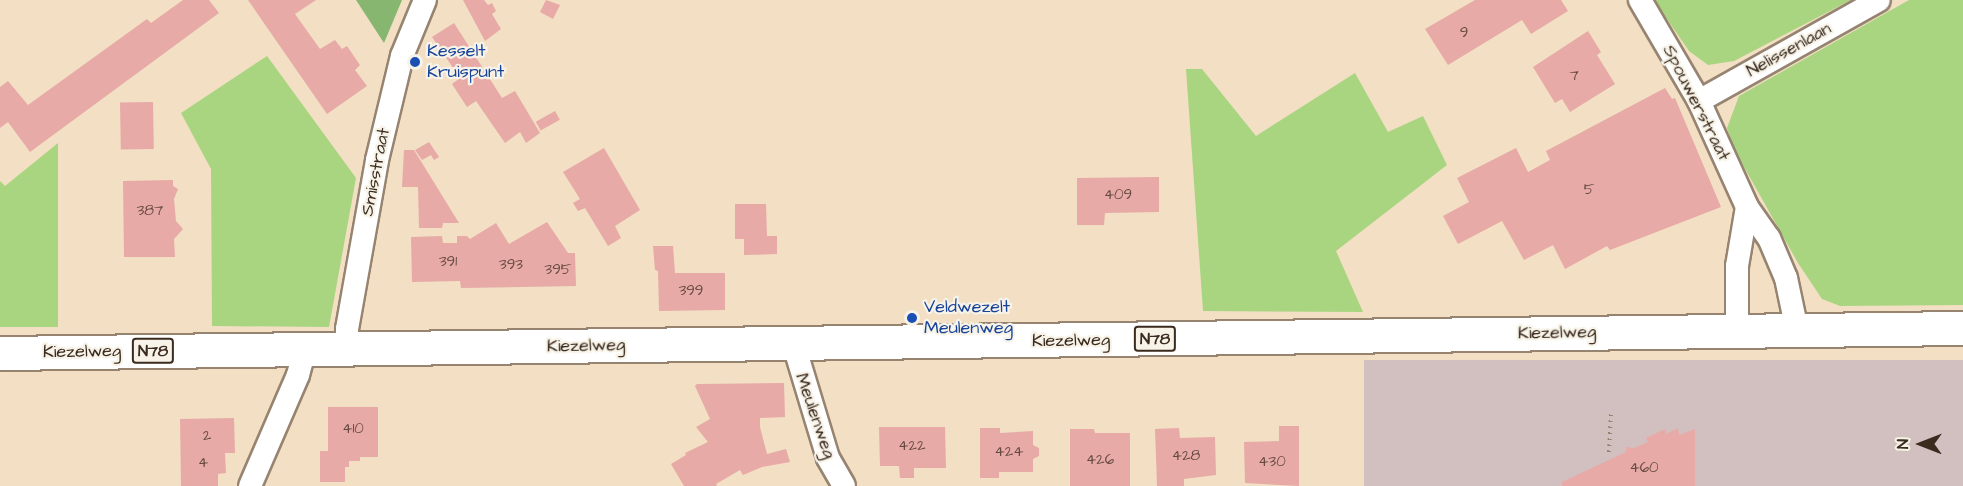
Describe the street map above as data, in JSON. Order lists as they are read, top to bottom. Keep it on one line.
{"streets":{"main road":["Kiezelweg","N78"],"street":["Nelissenlaan","Spouwerstraat","Smisstraat","Meulenweg"]},"crossings":[["Nelissenlaan","Spouwerstraat"],["Spouwerstraat","Kiezelweg"],["Smisstraat","Kiezelweg"],["Kiezelweg","Meulenweg"]],"places":["Kesselt Kruispunt","Veldwezelt Meulenweg"],"house_numbers":["9","7","5","409","387","391","393","395","399","410","2","422","424","428","426","430","4","460"],"north":"left"}
